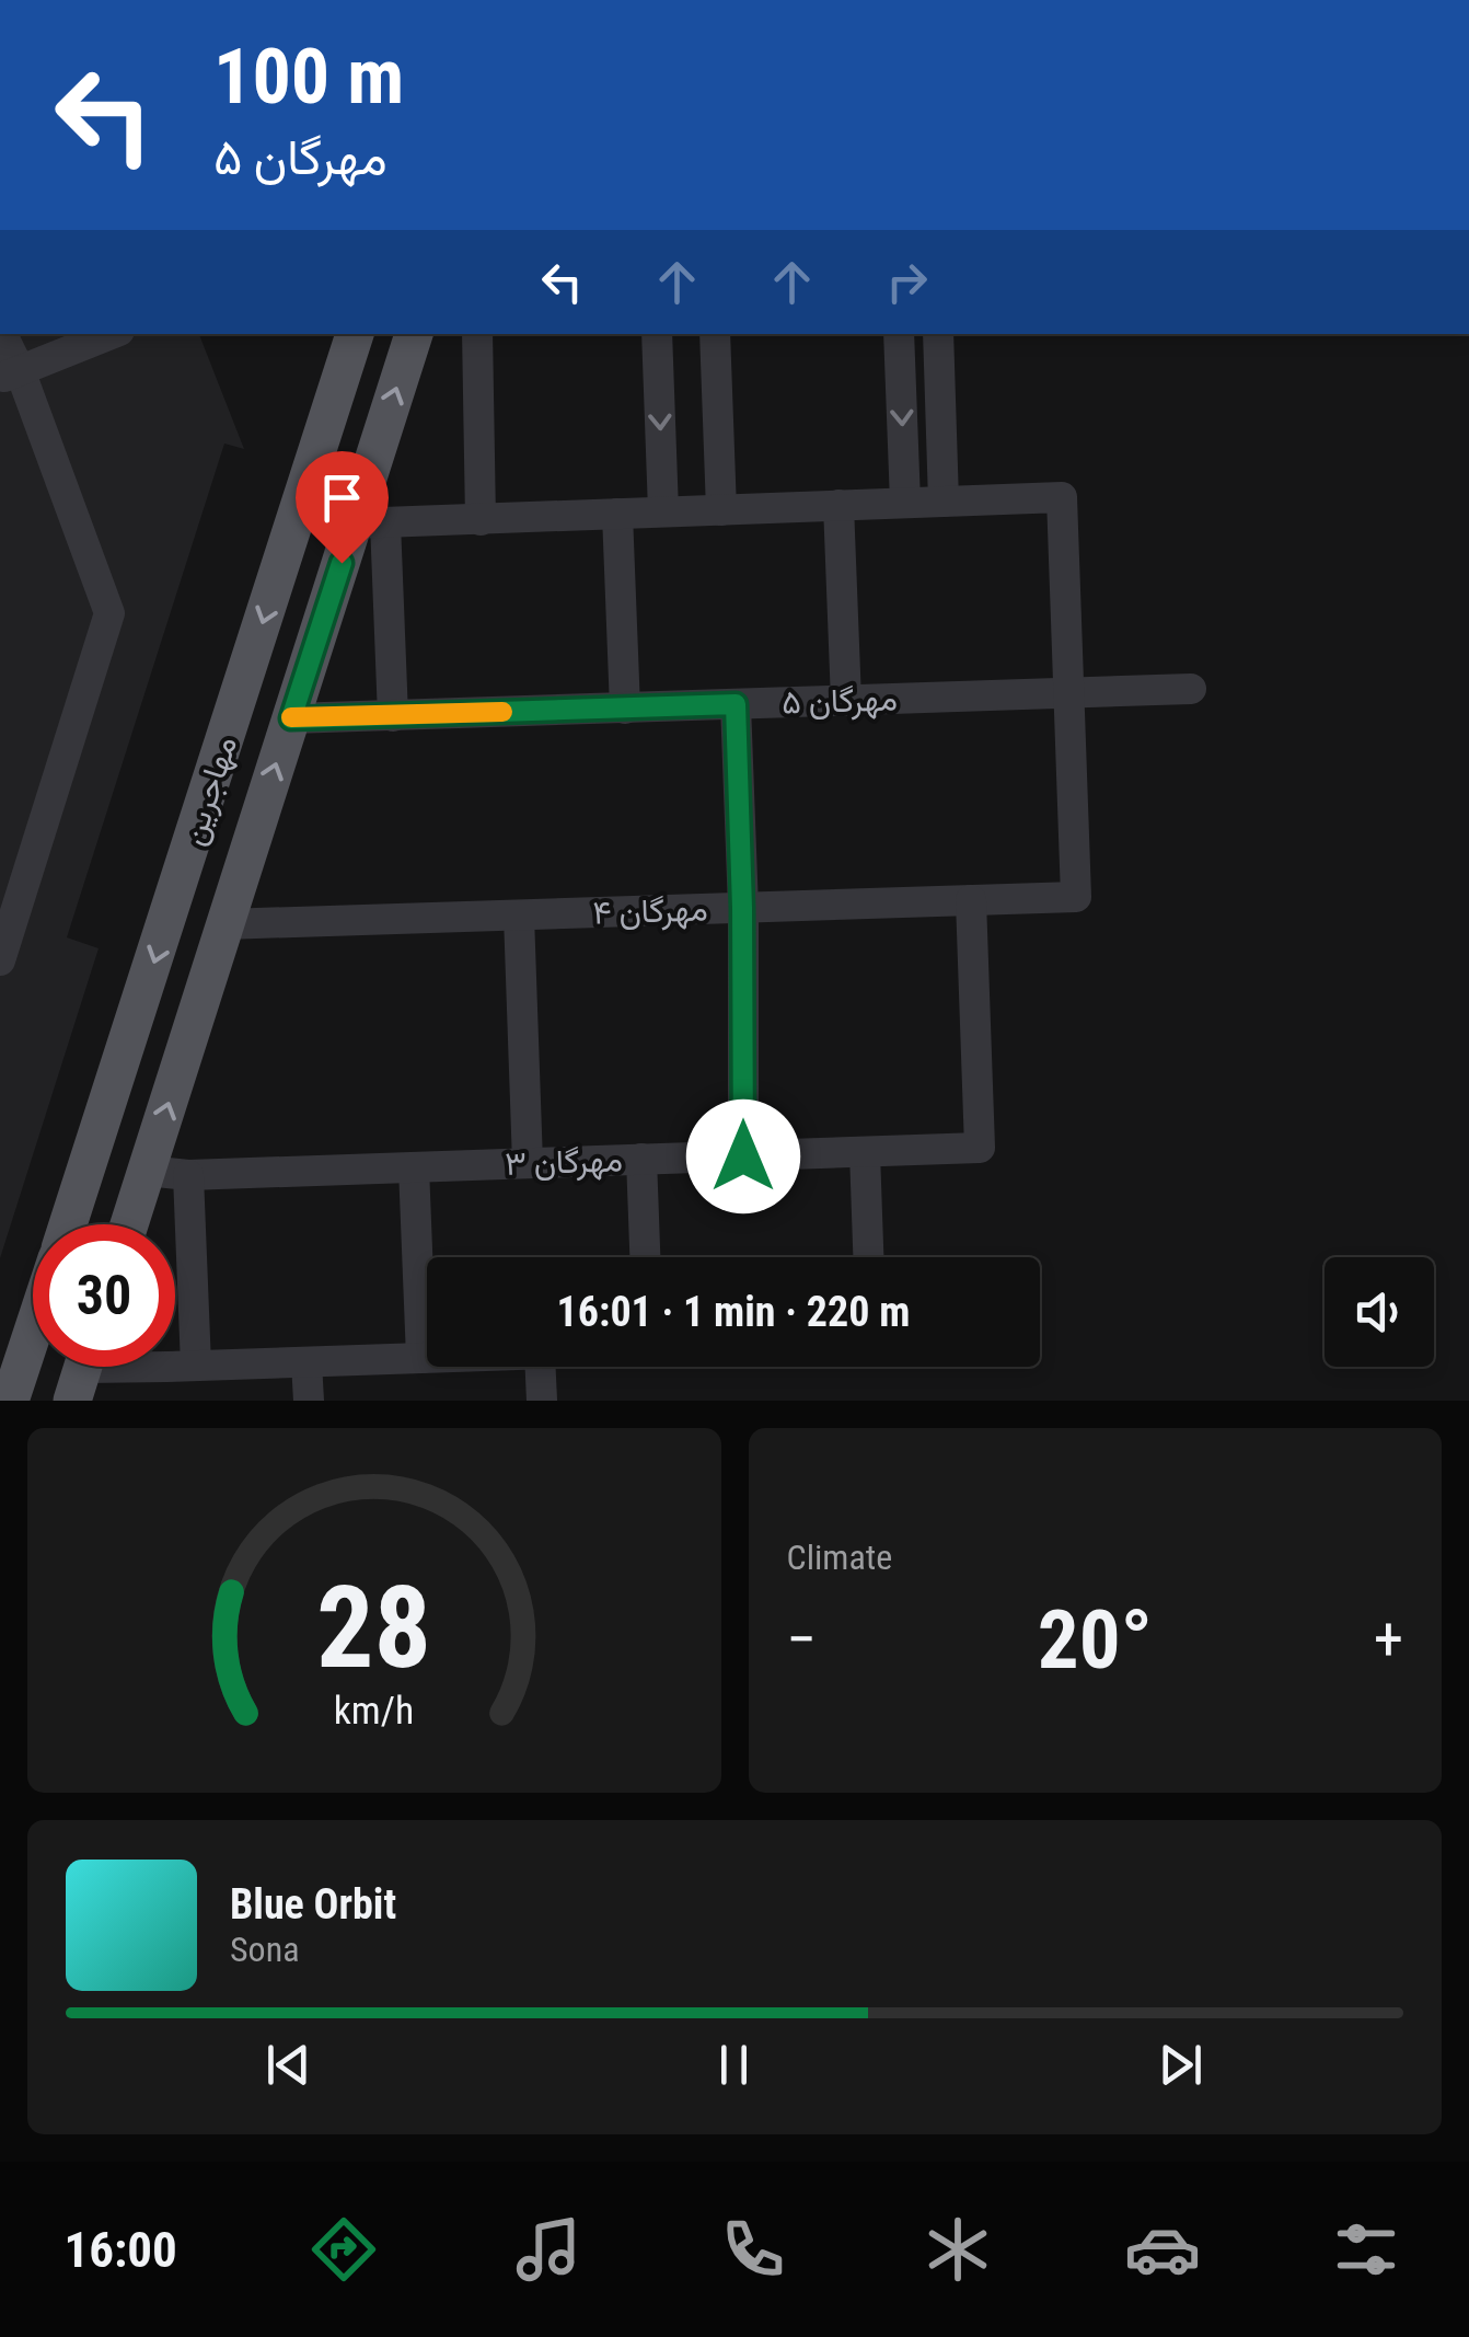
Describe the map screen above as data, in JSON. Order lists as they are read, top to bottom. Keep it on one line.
{"streets":{"main road":["مهاجرین"],"street":["مهرگان ۵","مهرگان ۴","مهرگان ۳"]},"crossings":[["مهرگان ۵","مهاجرین"],["مهرگان ۵","مهرگان ۴"],["مهاجرین","مهرگان ۴"],["مهاجرین","مهرگان ۳"],["مهرگان ۴","مهرگان ۳"]],"page":{"turn":["100 m","مهرگان ۵"],"limit":"30","trip":"16:01 · 1 min · 220 m","tile":"Climate","heat":["−","20°","+"],"song":["Blue Orbit","Sona"],"tabs":"16:00","gauge":["28","km/h"]}}
